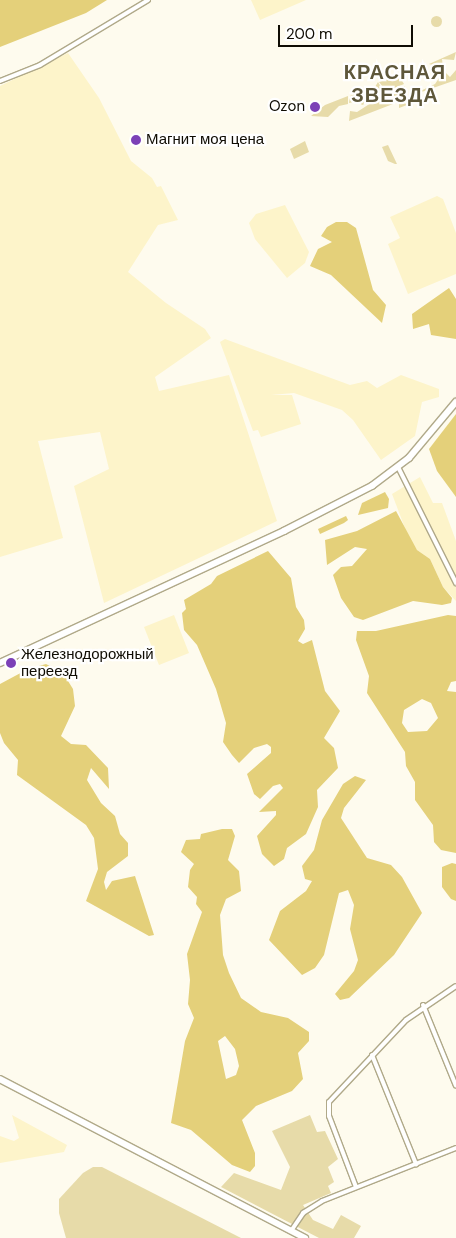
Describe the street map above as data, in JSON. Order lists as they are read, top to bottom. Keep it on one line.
{"districts":["КРАСНАЯ ЗВЕЗДА"],"places":["Ozon","Магнит моя цена","Железнодорожный переезд"],"scale_bar":"200 m"}
